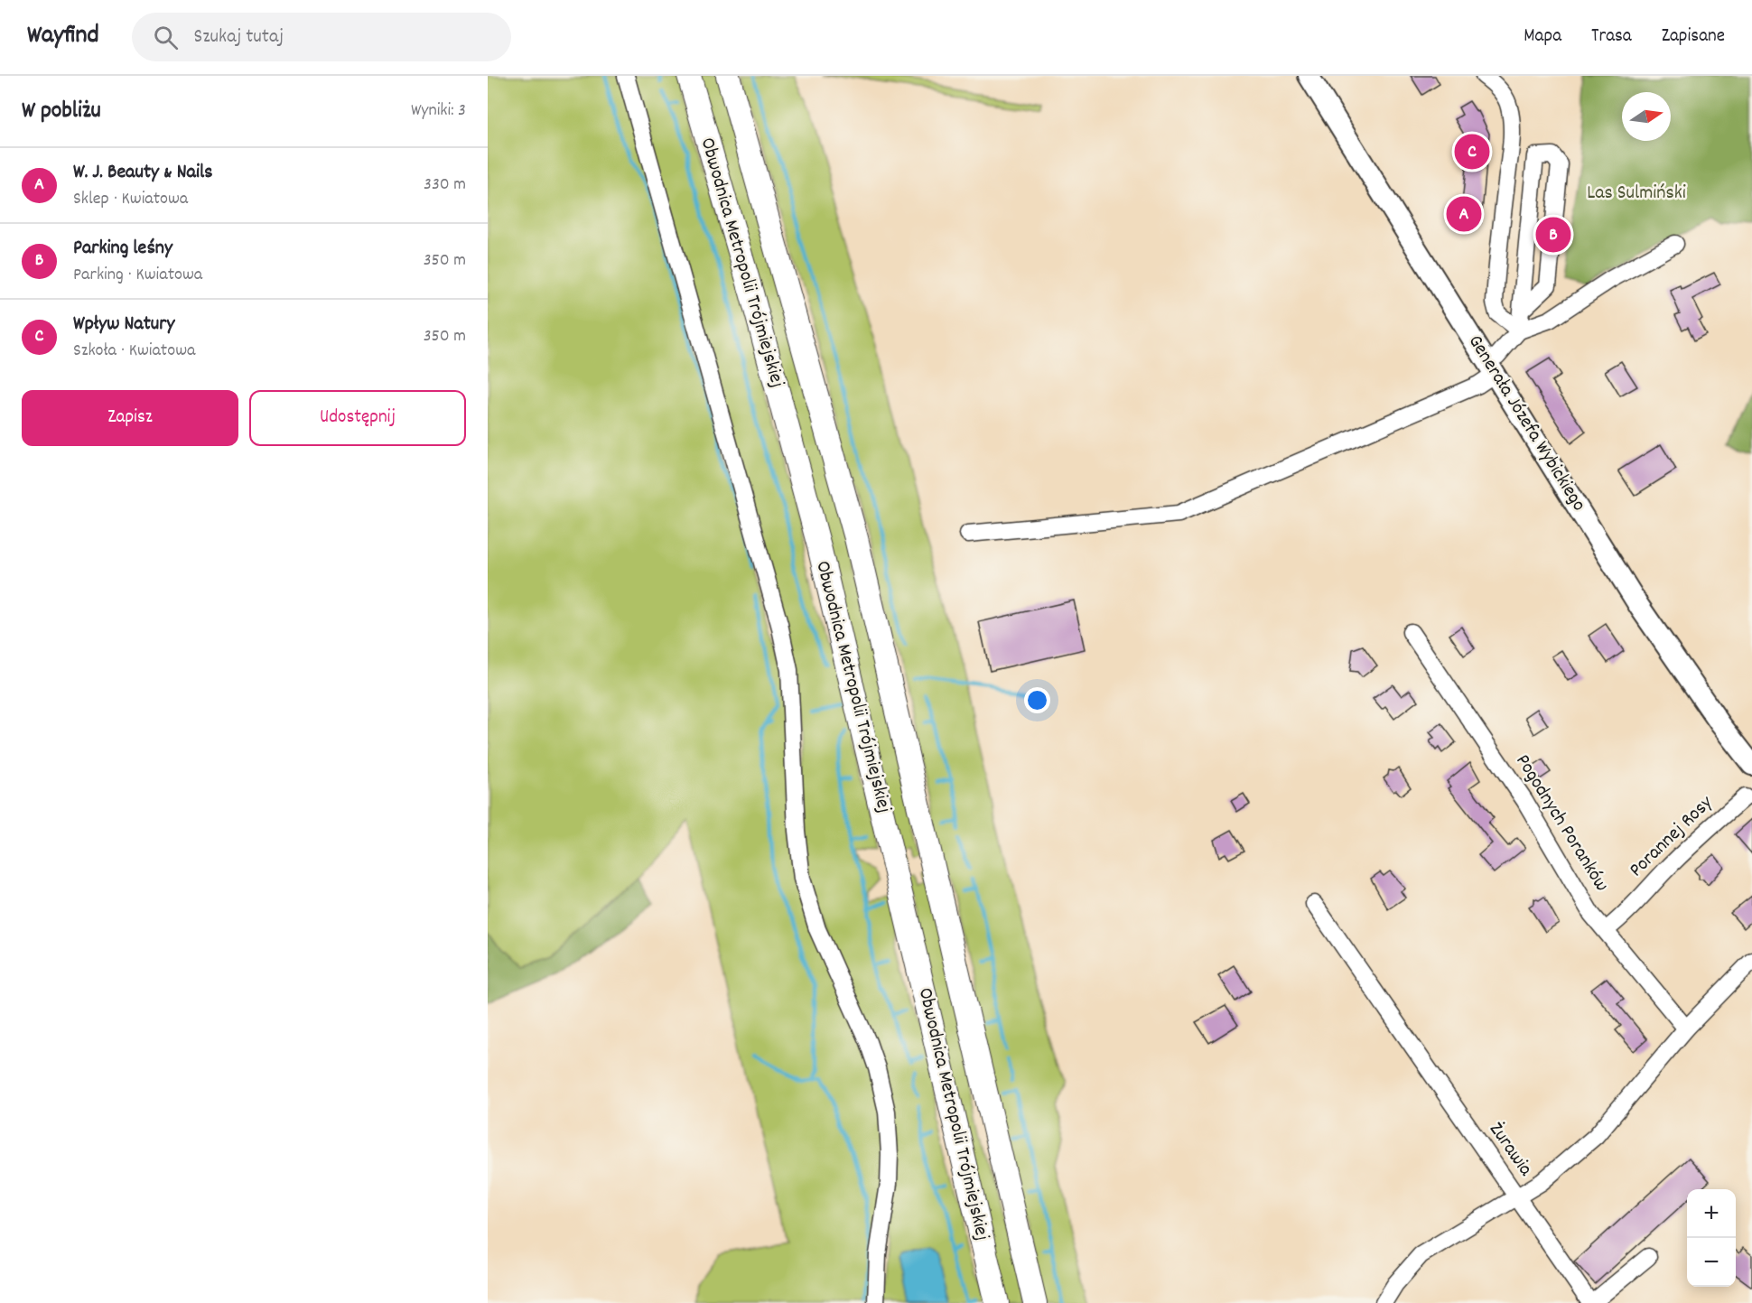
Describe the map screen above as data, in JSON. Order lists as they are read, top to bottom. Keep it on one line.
{"streets":{"highway":["Obwodnica Metropolii Trójmiejskiej"],"main road":["Generała Józefa Wybickiego"],"street":["Pogodnych Poranków","Porannej Rosy","Żurawia"]},"crossings":[["Pogodnych Poranków","Porannej Rosy"],["Pogodnych Poranków","Żurawia"]],"parks":["Las Sulmiński"],"north":"right","page":{"header":"Wayfind","search":"Szukaj tutaj","nav":["Mapa","Trasa","Zapisane"],"heading":["W pobliżu","Wyniki: 3"],"pins":["C","A","B"],"list":[{"mark":"A","name":"W. J. Beauty & Nails","note":"Sklep · Kwiatowa","value":"330 m"},{"mark":"B","name":"Parking leśny","note":"Parking · Kwiatowa","value":"350 m"},{"mark":"C","name":"Wpływ Natury","note":"Szkoła · Kwiatowa","value":"350 m"}],"buttons":["Zapisz","Udostępnij"],"map_buttons":["+","−"]}}
